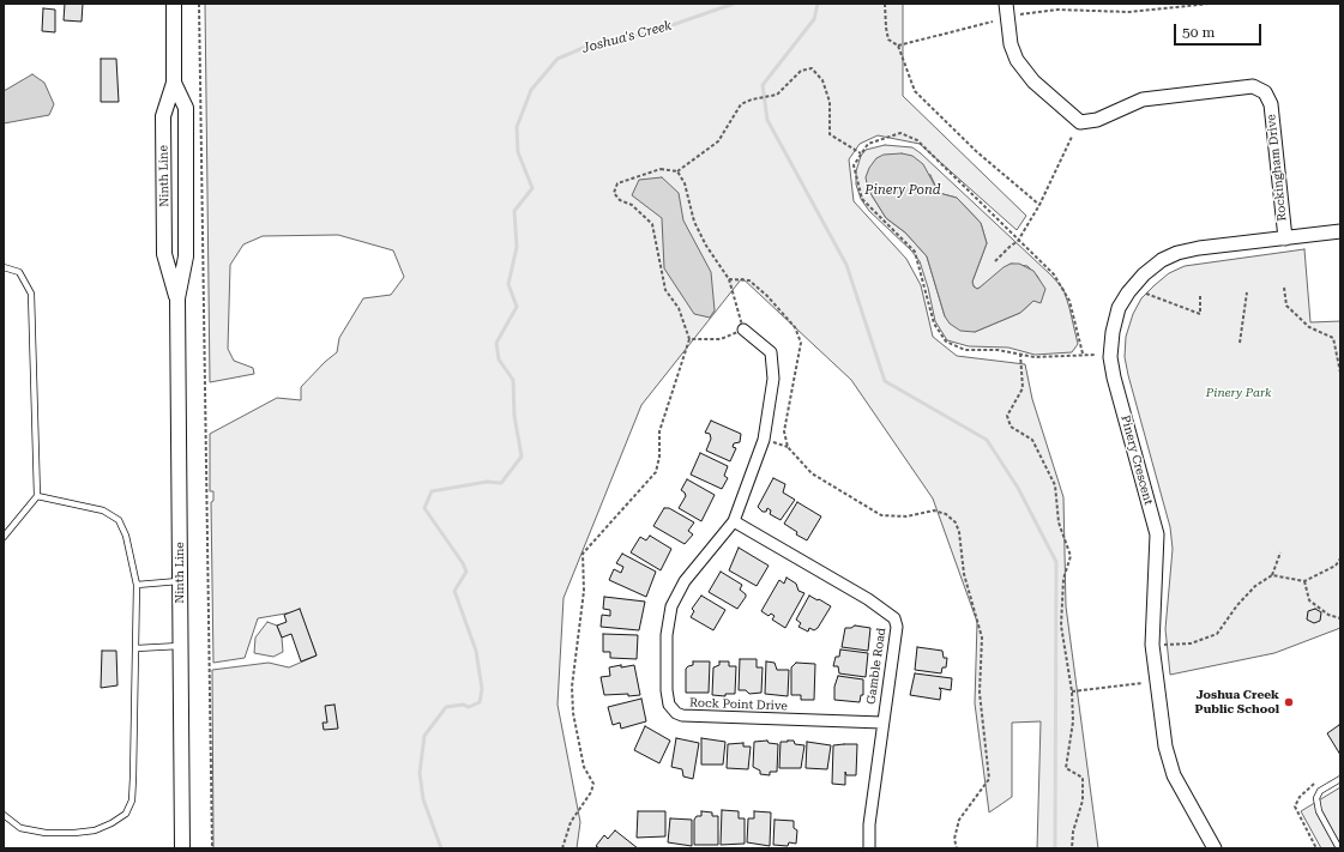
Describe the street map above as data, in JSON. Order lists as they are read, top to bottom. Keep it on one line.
{"streets":{"main road":["Ninth Line"],"street":["Rockingham Drive","Pinery Crescent","Gamble Road","Rock Point Drive"]},"crossings":[["Rockingham Drive","Pinery Crescent"],["Gamble Road","Rock Point Drive"]],"water":["Joshua's Creek","Pinery Pond"],"parks":["Pinery Park"],"places":["Joshua Creek Public School"],"scale_bar":"50 m"}
